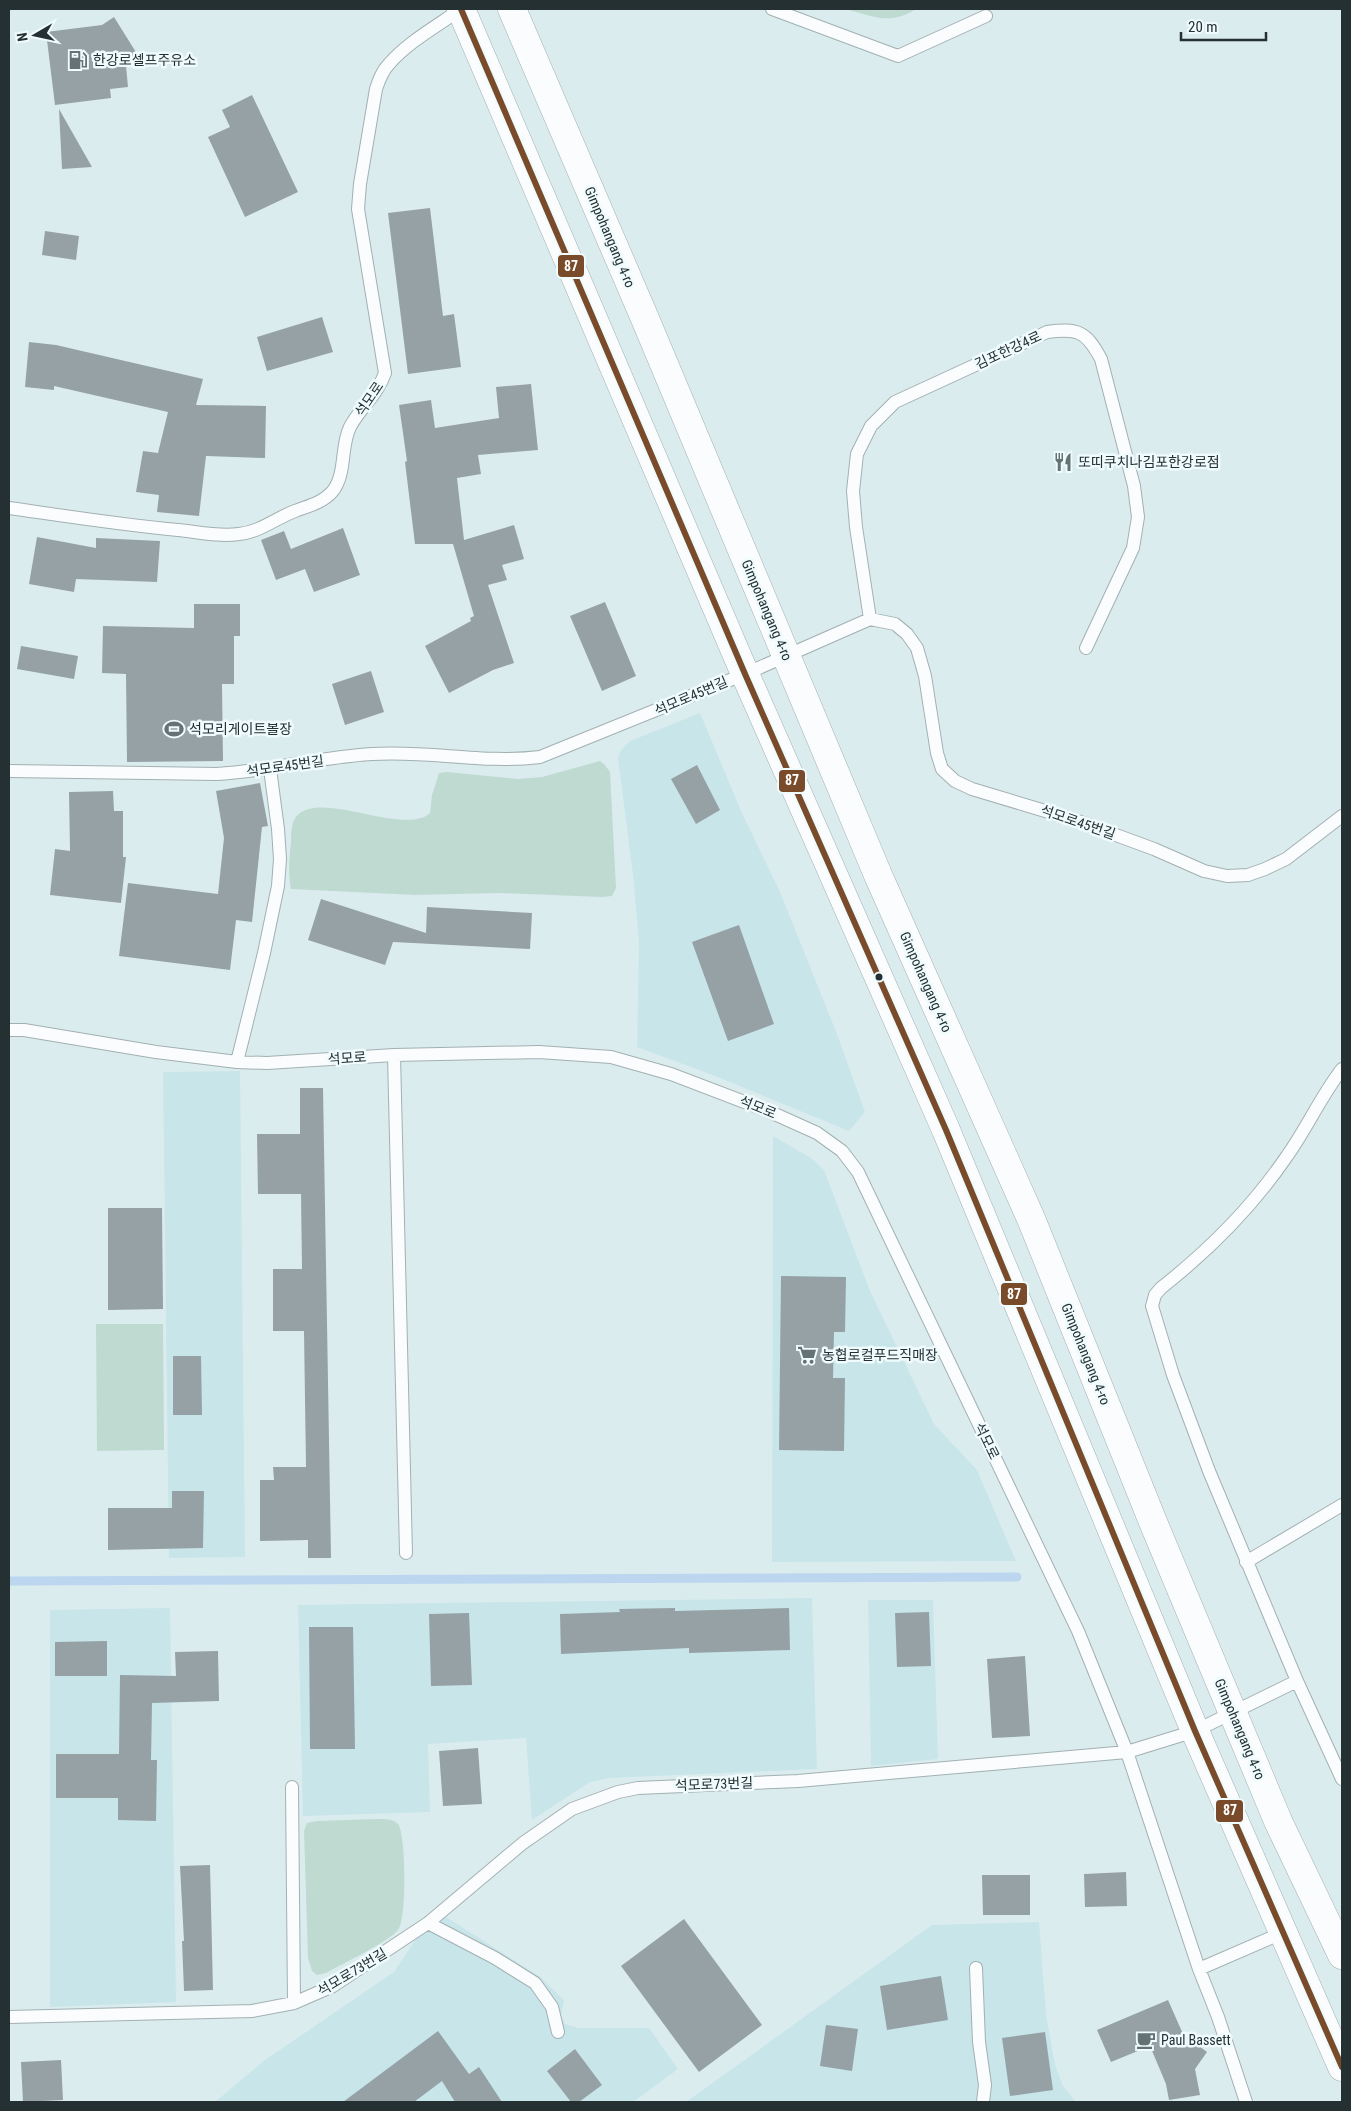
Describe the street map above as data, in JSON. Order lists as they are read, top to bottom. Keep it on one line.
{"streets":{"street":["Gimpohangang 4-ro"],"lane":["김포한강4로","석모로","석모로45번길","석모로73번길"]},"crossings":[["Gimpohangang 4-ro","석모로45번길"],["Gimpohangang 4-ro","석모로73번길"],["김포한강4로","석모로45번길"],["석모로","석모로73번길"]],"places":{"fuel station":["한강로셀프주유소"],"restaurant":["또띠쿠치나김포한강로점"],"sports":["석모리게이트볼장"],"supermarket":["농협로컬푸드직매장"],"cafe":["Paul Bassett"]},"lines":["transit line 87"],"scale_bar":"20 m","north":"left"}
